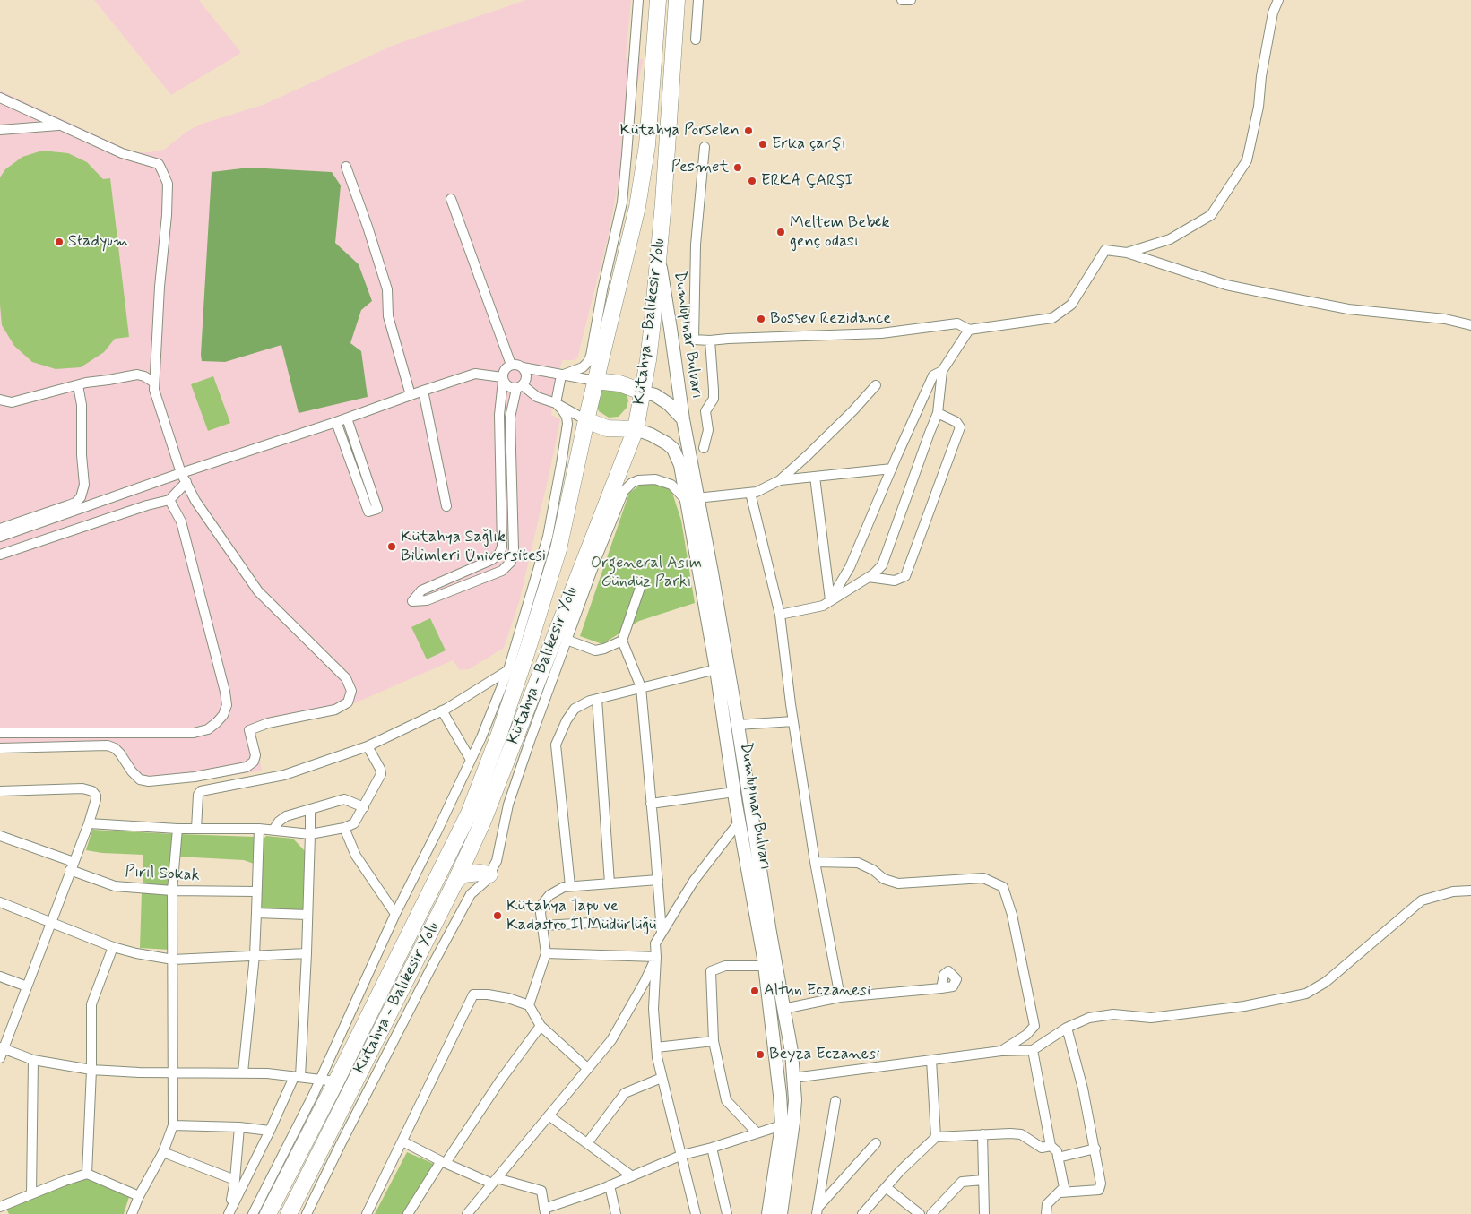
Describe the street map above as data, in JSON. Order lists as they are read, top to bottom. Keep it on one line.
{"streets":{"highway":["Kütahya - Balıkesir Yolu"],"main road":["Dumlupınar Bulvarı"],"street":["Pırıl Sokak"]},"crossings":[["Kütahya - Balıkesir Yolu","Dumlupınar Bulvarı"]],"parks":["Orgeneral Asım Gündüz Parkı"],"places":["Kütahya Porselen","Erka çarşı","Pesmet","ERKA ÇARŞI","Meltem Bebek genç odası","Stadyum","Bossev Rezidance","Kütahya Sağlık Bilimleri Üniversitesi","Kütahya Tapu ve Kadastro İl Müdürlüğü","Altun Eczanesi","Beyza Eczanesi"]}
